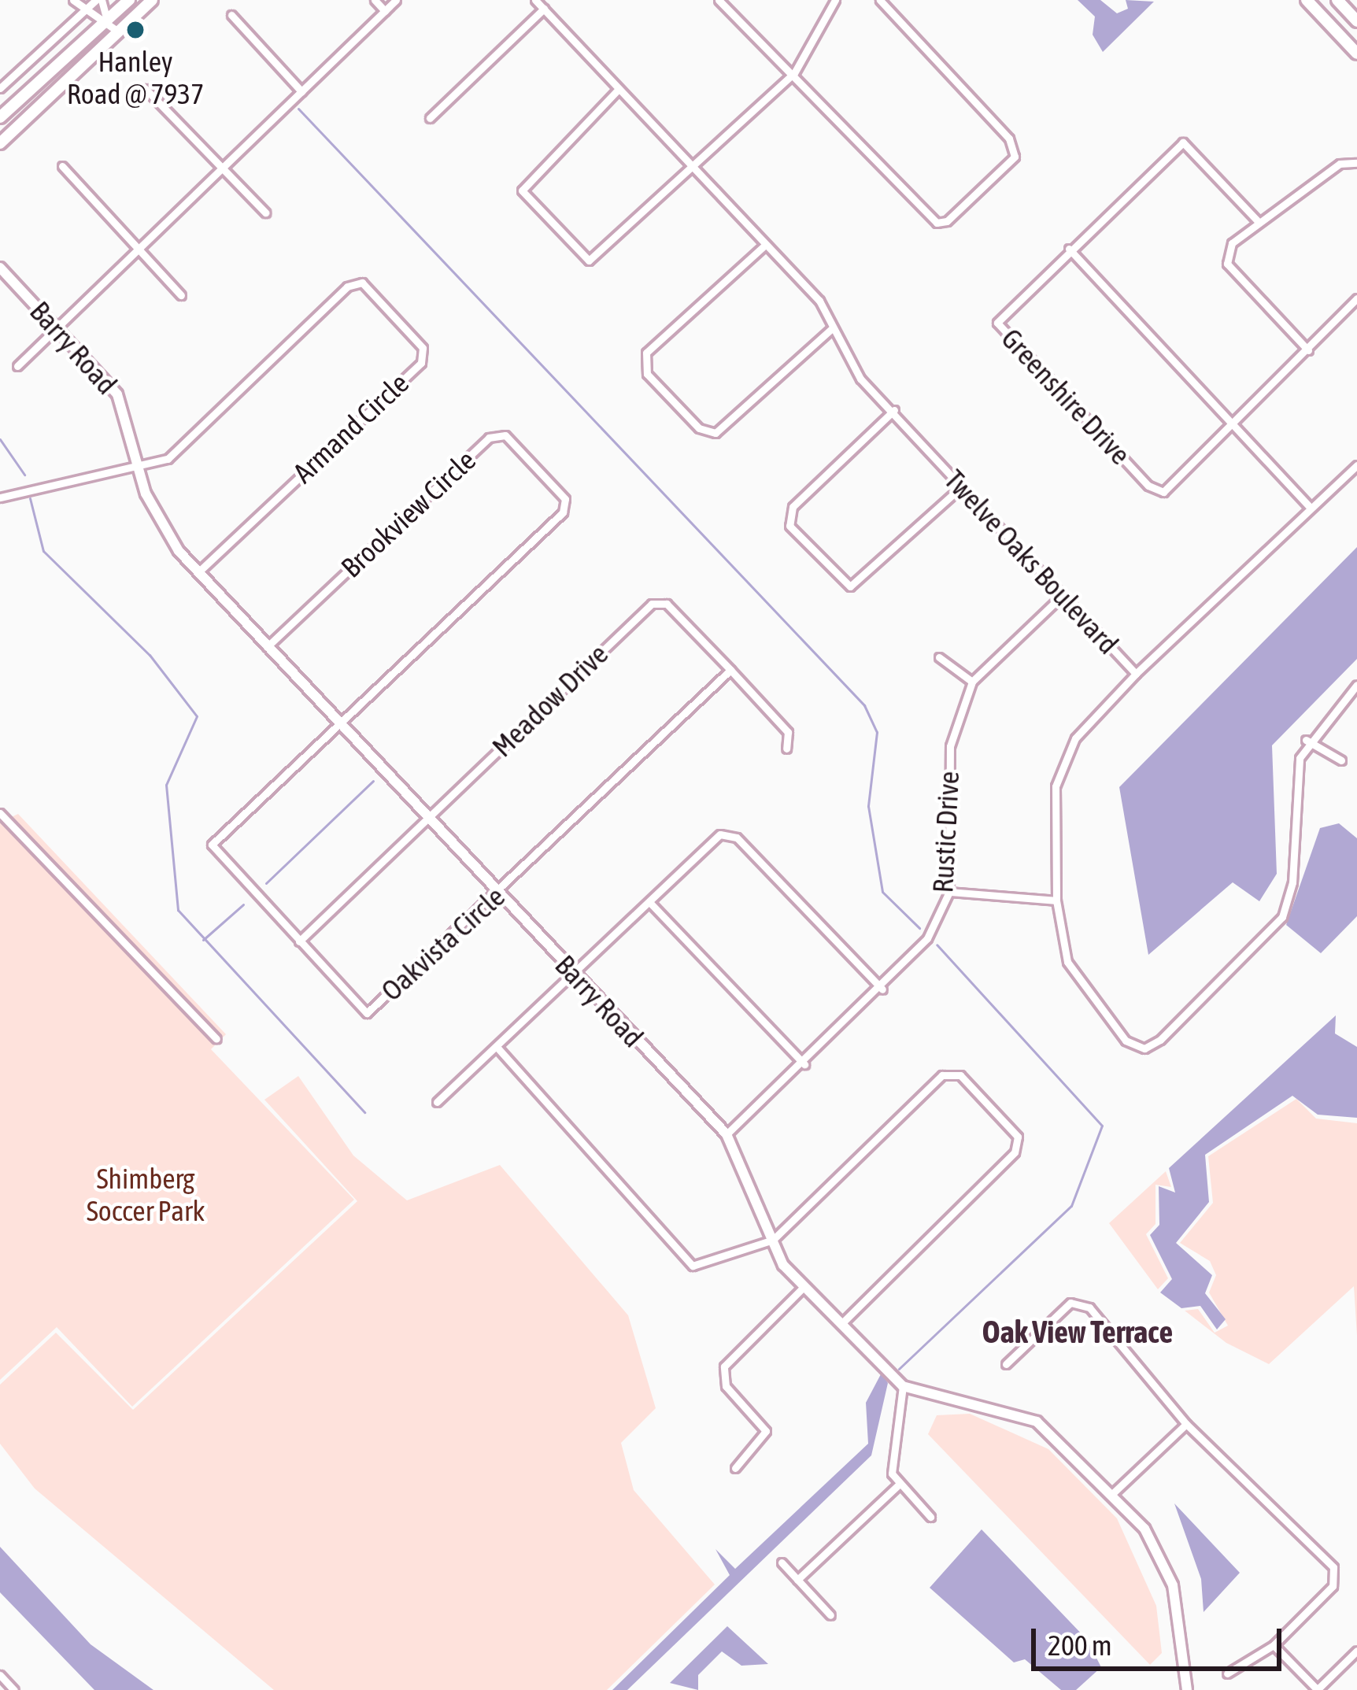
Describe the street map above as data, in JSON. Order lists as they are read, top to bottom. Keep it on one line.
{"streets":{"street":["Barry Road","Greenshire Drive","Armand Circle","Brookview Circle","Twelve Oaks Boulevard","Meadow Drive","Rustic Drive","Oakvista Circle"]},"crossings":[["Barry Road","Armand Circle"],["Barry Road","Brookview Circle"],["Barry Road","Meadow Drive"],["Barry Road","Rustic Drive"],["Barry Road","Oakvista Circle"],["Brookview Circle","Oakvista Circle"],["Twelve Oaks Boulevard","Rustic Drive"],["Meadow Drive","Oakvista Circle"]],"districts":["Oak View Terrace"],"parks":["Shimberg Soccer Park"],"places":["Hanley Road @ 7937"],"scale_bar":"200 m"}
